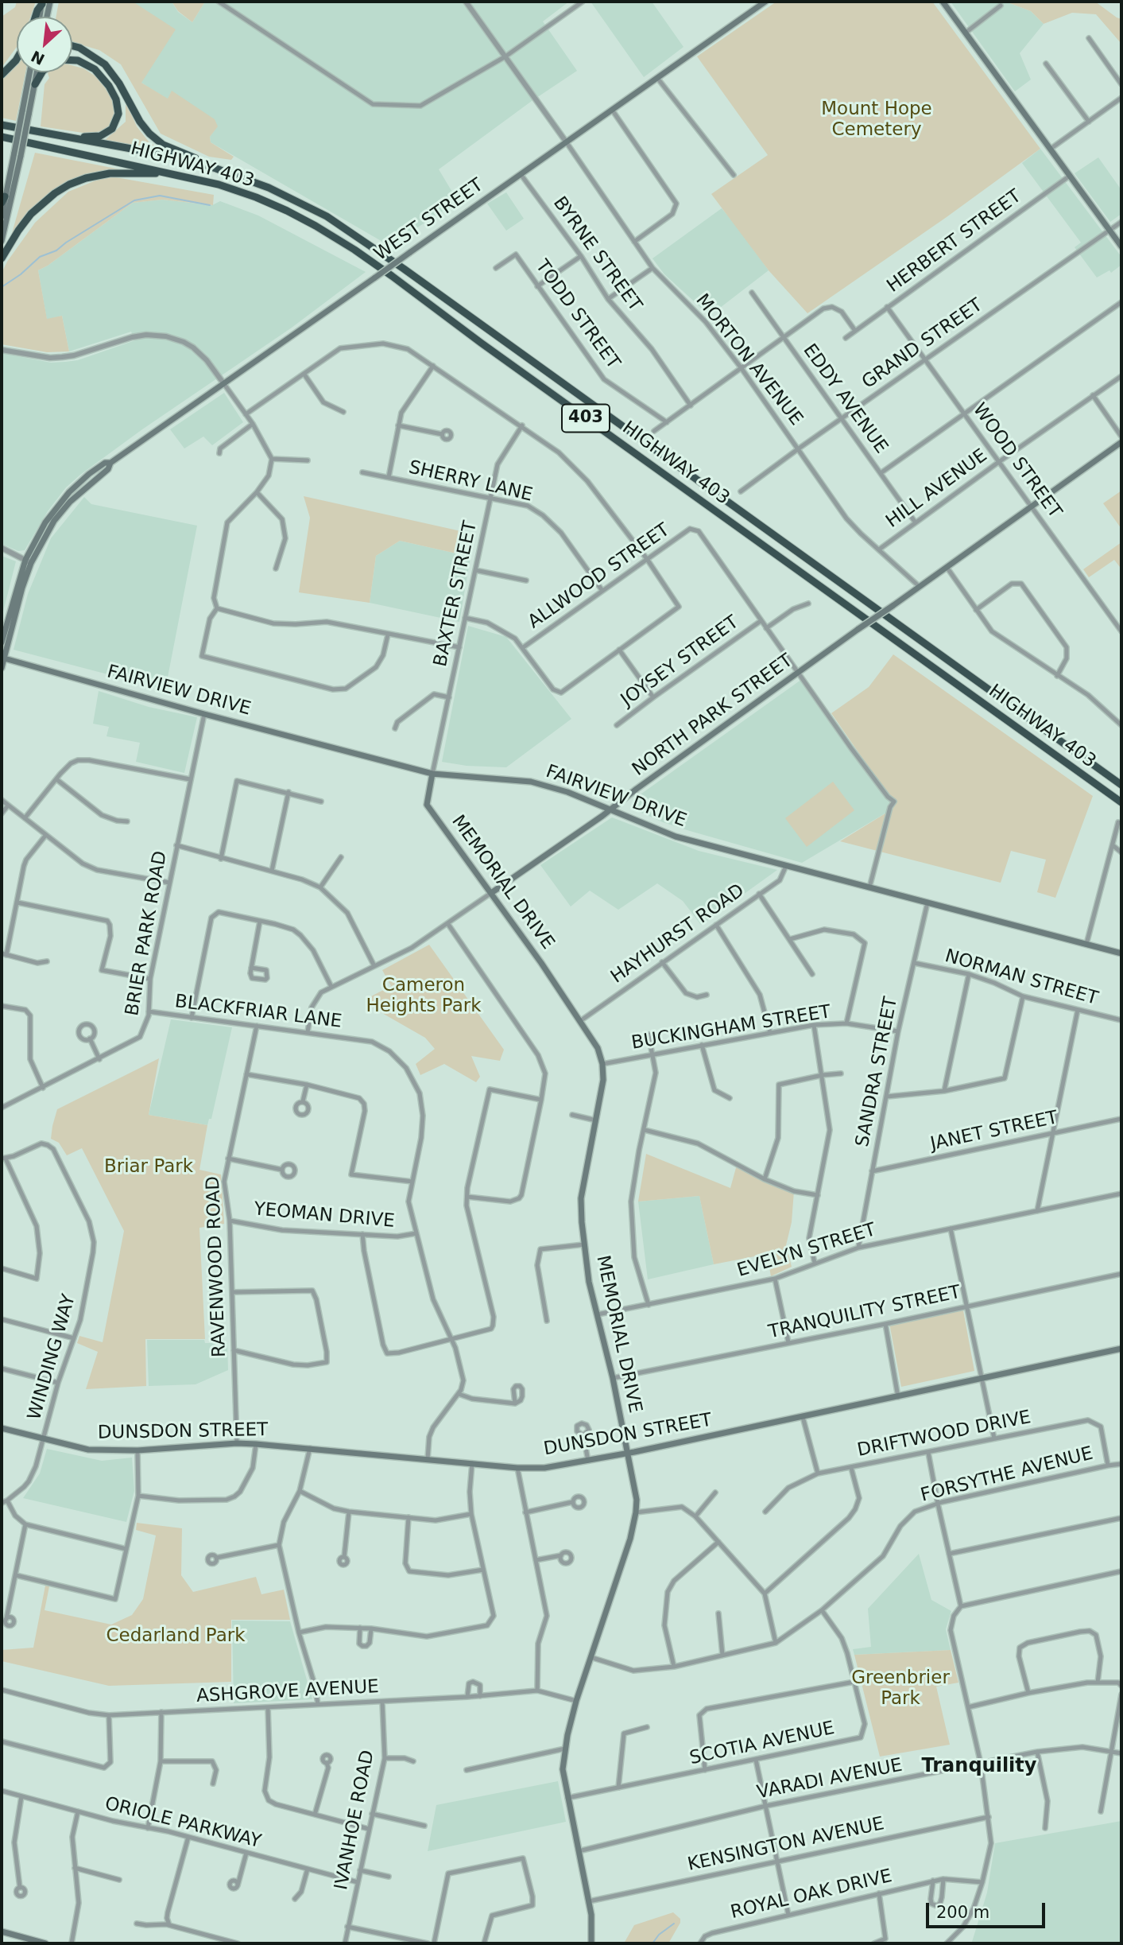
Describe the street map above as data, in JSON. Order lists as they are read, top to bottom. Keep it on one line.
{"streets":{"highway":["HIGHWAY 403","403"],"main road":["WEST STREET","FAIRVIEW DRIVE","NORTH PARK STREET","MEMORIAL DRIVE","DUNSDON STREET"],"street":["HERBERT STREET","BYRNE STREET","TODD STREET","GRAND STREET","MORTON AVENUE","EDDY AVENUE","WOOD STREET","SHERRY LANE","HILL AVENUE","ALLWOOD STREET","BAXTER STREET","JOYSEY STREET","BRIER PARK ROAD","HAYHURST ROAD","NORMAN STREET","BLACKFRIAR LANE","BUCKINGHAM STREET","SANDRA STREET","JANET STREET","YEOMAN DRIVE","EVELYN STREET","RAVENWOOD ROAD","TRANQUILITY STREET","WINDING WAY","DRIFTWOOD DRIVE","FORSYTHE AVENUE","ASHGROVE AVENUE","SCOTIA AVENUE","VARADI AVENUE","IVANHOE ROAD","ORIOLE PARKWAY","KENSINGTON AVENUE","ROYAL OAK DRIVE"]},"crossings":[["WEST STREET","BYRNE STREET"],["WEST STREET","MORTON AVENUE"],["WEST STREET","FAIRVIEW DRIVE"],["HERBERT STREET","WOOD STREET"],["GRAND STREET","MORTON AVENUE"],["GRAND STREET","EDDY AVENUE"],["GRAND STREET","WOOD STREET"],["MORTON AVENUE","HILL AVENUE"],["MORTON AVENUE","NORTH PARK STREET"],["EDDY AVENUE","HILL AVENUE"],["WOOD STREET","HILL AVENUE"],["WOOD STREET","NORTH PARK STREET"],["SHERRY LANE","ALLWOOD STREET"],["SHERRY LANE","BAXTER STREET"],["ALLWOOD STREET","JOYSEY STREET"],["BAXTER STREET","FAIRVIEW DRIVE"],["BAXTER STREET","MEMORIAL DRIVE"],["FAIRVIEW DRIVE","NORTH PARK STREET"],["FAIRVIEW DRIVE","MEMORIAL DRIVE"],["FAIRVIEW DRIVE","BRIER PARK ROAD"],["FAIRVIEW DRIVE","HAYHURST ROAD"],["FAIRVIEW DRIVE","SANDRA STREET"],["NORTH PARK STREET","MEMORIAL DRIVE"],["NORTH PARK STREET","BLACKFRIAR LANE"],["MEMORIAL DRIVE","HAYHURST ROAD"],["MEMORIAL DRIVE","BUCKINGHAM STREET"],["MEMORIAL DRIVE","EVELYN STREET"],["MEMORIAL DRIVE","TRANQUILITY STREET"],["MEMORIAL DRIVE","DUNSDON STREET"],["MEMORIAL DRIVE","FORSYTHE AVENUE"],["MEMORIAL DRIVE","ASHGROVE AVENUE"],["MEMORIAL DRIVE","SCOTIA AVENUE"],["MEMORIAL DRIVE","VARADI AVENUE"],["MEMORIAL DRIVE","KENSINGTON AVENUE"],["BRIER PARK ROAD","BLACKFRIAR LANE"],["NORMAN STREET","SANDRA STREET"],["BLACKFRIAR LANE","YEOMAN DRIVE"],["BLACKFRIAR LANE","RAVENWOOD ROAD"],["BUCKINGHAM STREET","SANDRA STREET"],["SANDRA STREET","JANET STREET"],["SANDRA STREET","EVELYN STREET"],["YEOMAN DRIVE","RAVENWOOD ROAD"],["RAVENWOOD ROAD","DUNSDON STREET"],["WINDING WAY","DUNSDON STREET"],["DRIFTWOOD DRIVE","FORSYTHE AVENUE"],["FORSYTHE AVENUE","SCOTIA AVENUE"],["ASHGROVE AVENUE","IVANHOE ROAD"],["IVANHOE ROAD","ORIOLE PARKWAY"]],"districts":["Tranquility"],"parks":["Mount Hope Cemetery","Cameron Heights Park","Briar Park","Cedarland Park","Greenbrier Park"],"scale_bar":"200 m","north":"bottom left"}
